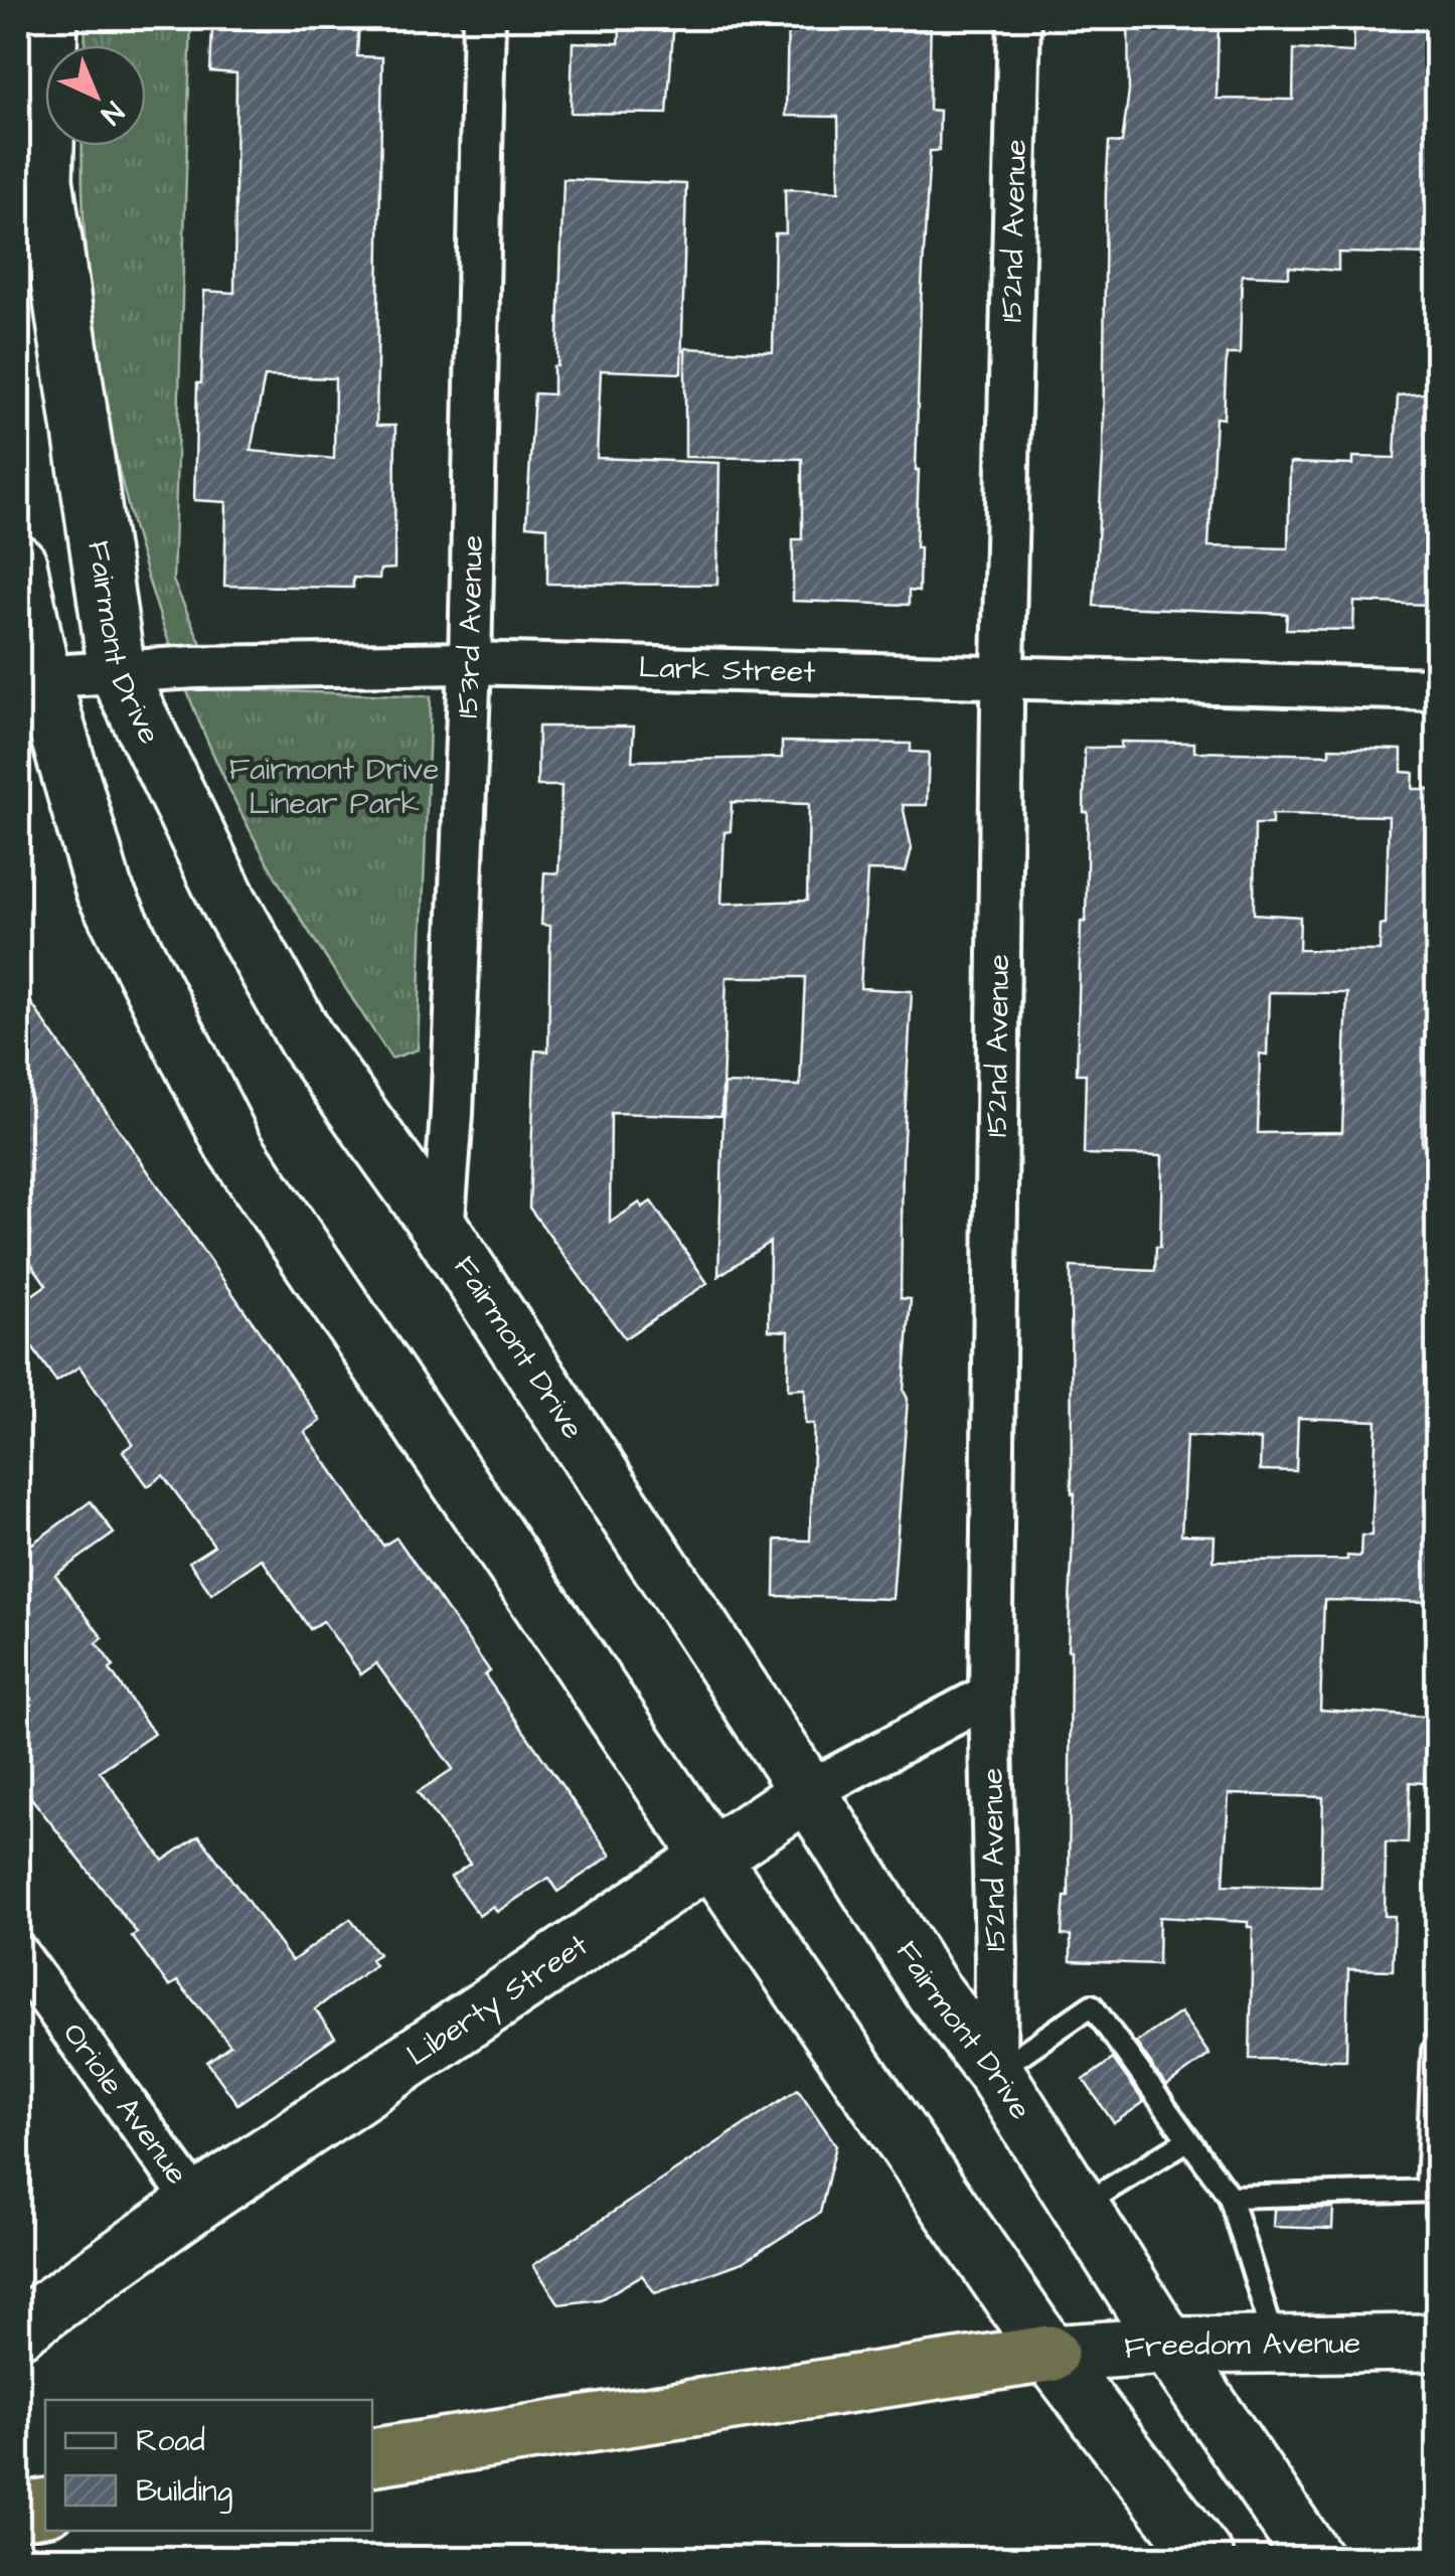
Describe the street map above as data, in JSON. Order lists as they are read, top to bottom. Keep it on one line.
{"streets":{"main road":["Fairmont Drive","Liberty Street","Freedom Avenue"],"street":["152nd Avenue","153rd Avenue","Lark Street","Oriole Avenue"]},"crossings":[["152nd Avenue","Fairmont Drive"],["152nd Avenue","Lark Street"],["152nd Avenue","Liberty Street"],["153rd Avenue","Fairmont Drive"],["153rd Avenue","Lark Street"],["Fairmont Drive","Lark Street"],["Fairmont Drive","Liberty Street"],["Fairmont Drive","Freedom Avenue"],["Liberty Street","Oriole Avenue"]],"parks":["Fairmont Drive Linear Park"],"legend":["Road","Building"],"north":"bottom right"}
